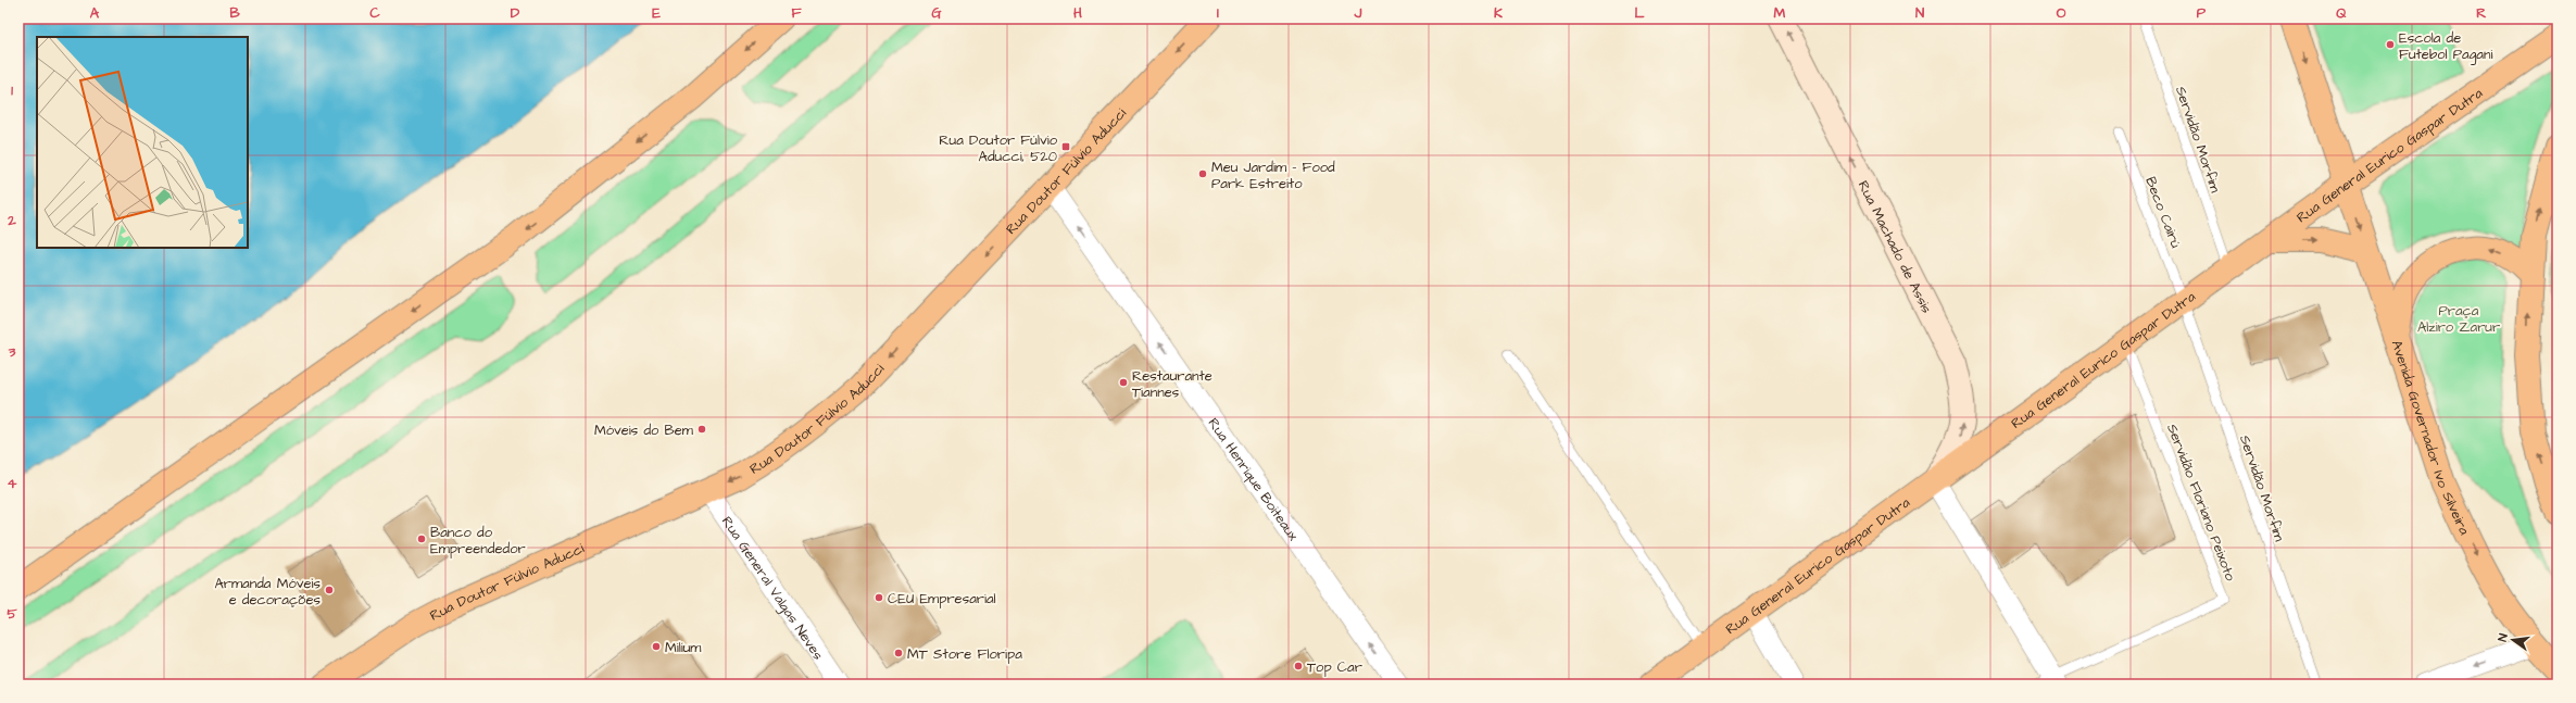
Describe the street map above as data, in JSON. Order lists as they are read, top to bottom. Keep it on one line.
{"streets":{"main road":["Rua General Eurico Gaspar Dutra","Rua Doutor Fúlvio Aducci","Avenida Governador Ivo Silveira"],"street":["Rua Machado de Assis","Rua Henrique Boiteaux","Rua General Valgas Neves"],"lane":["Servidão Morfim","Beco Cairú","Servidão Floriano Peixoto"]},"crossings":[["Servidão Morfim","Rua General Eurico Gaspar Dutra"],["Servidão Morfim","Beco Cairú"],["Rua General Eurico Gaspar Dutra","Beco Cairú"],["Rua General Eurico Gaspar Dutra","Rua Machado de Assis"],["Rua General Eurico Gaspar Dutra","Avenida Governador Ivo Silveira"],["Rua General Eurico Gaspar Dutra","Servidão Floriano Peixoto"],["Rua Doutor Fúlvio Aducci","Rua Henrique Boiteaux"],["Rua Doutor Fúlvio Aducci","Rua General Valgas Neves"]],"one_way":["Rua Doutor Fúlvio Aducci","Rua Machado de Assis","Rua Henrique Boiteaux"],"parks":["Praça Alziro Zarur"],"places":{"other":["Escola de Futebol Pagani","Meu Jardim - Food Park Estreito","Restaurante Tiannes","Móveis do Bem","Banco do Empreendedor","Armanda Móveis e decorações","CEU Empresarial","Milium","MT Store Floripa","Top Car"],"transit":["Rua Doutor Fúlvio Aducci, 520"]},"north":"left","grid":{"columns":["A","B","C","D","E","F","G","H","I","J","K","L","M","N","O","P","Q","R"],"rows":["1","2","3","4","5"]}}
